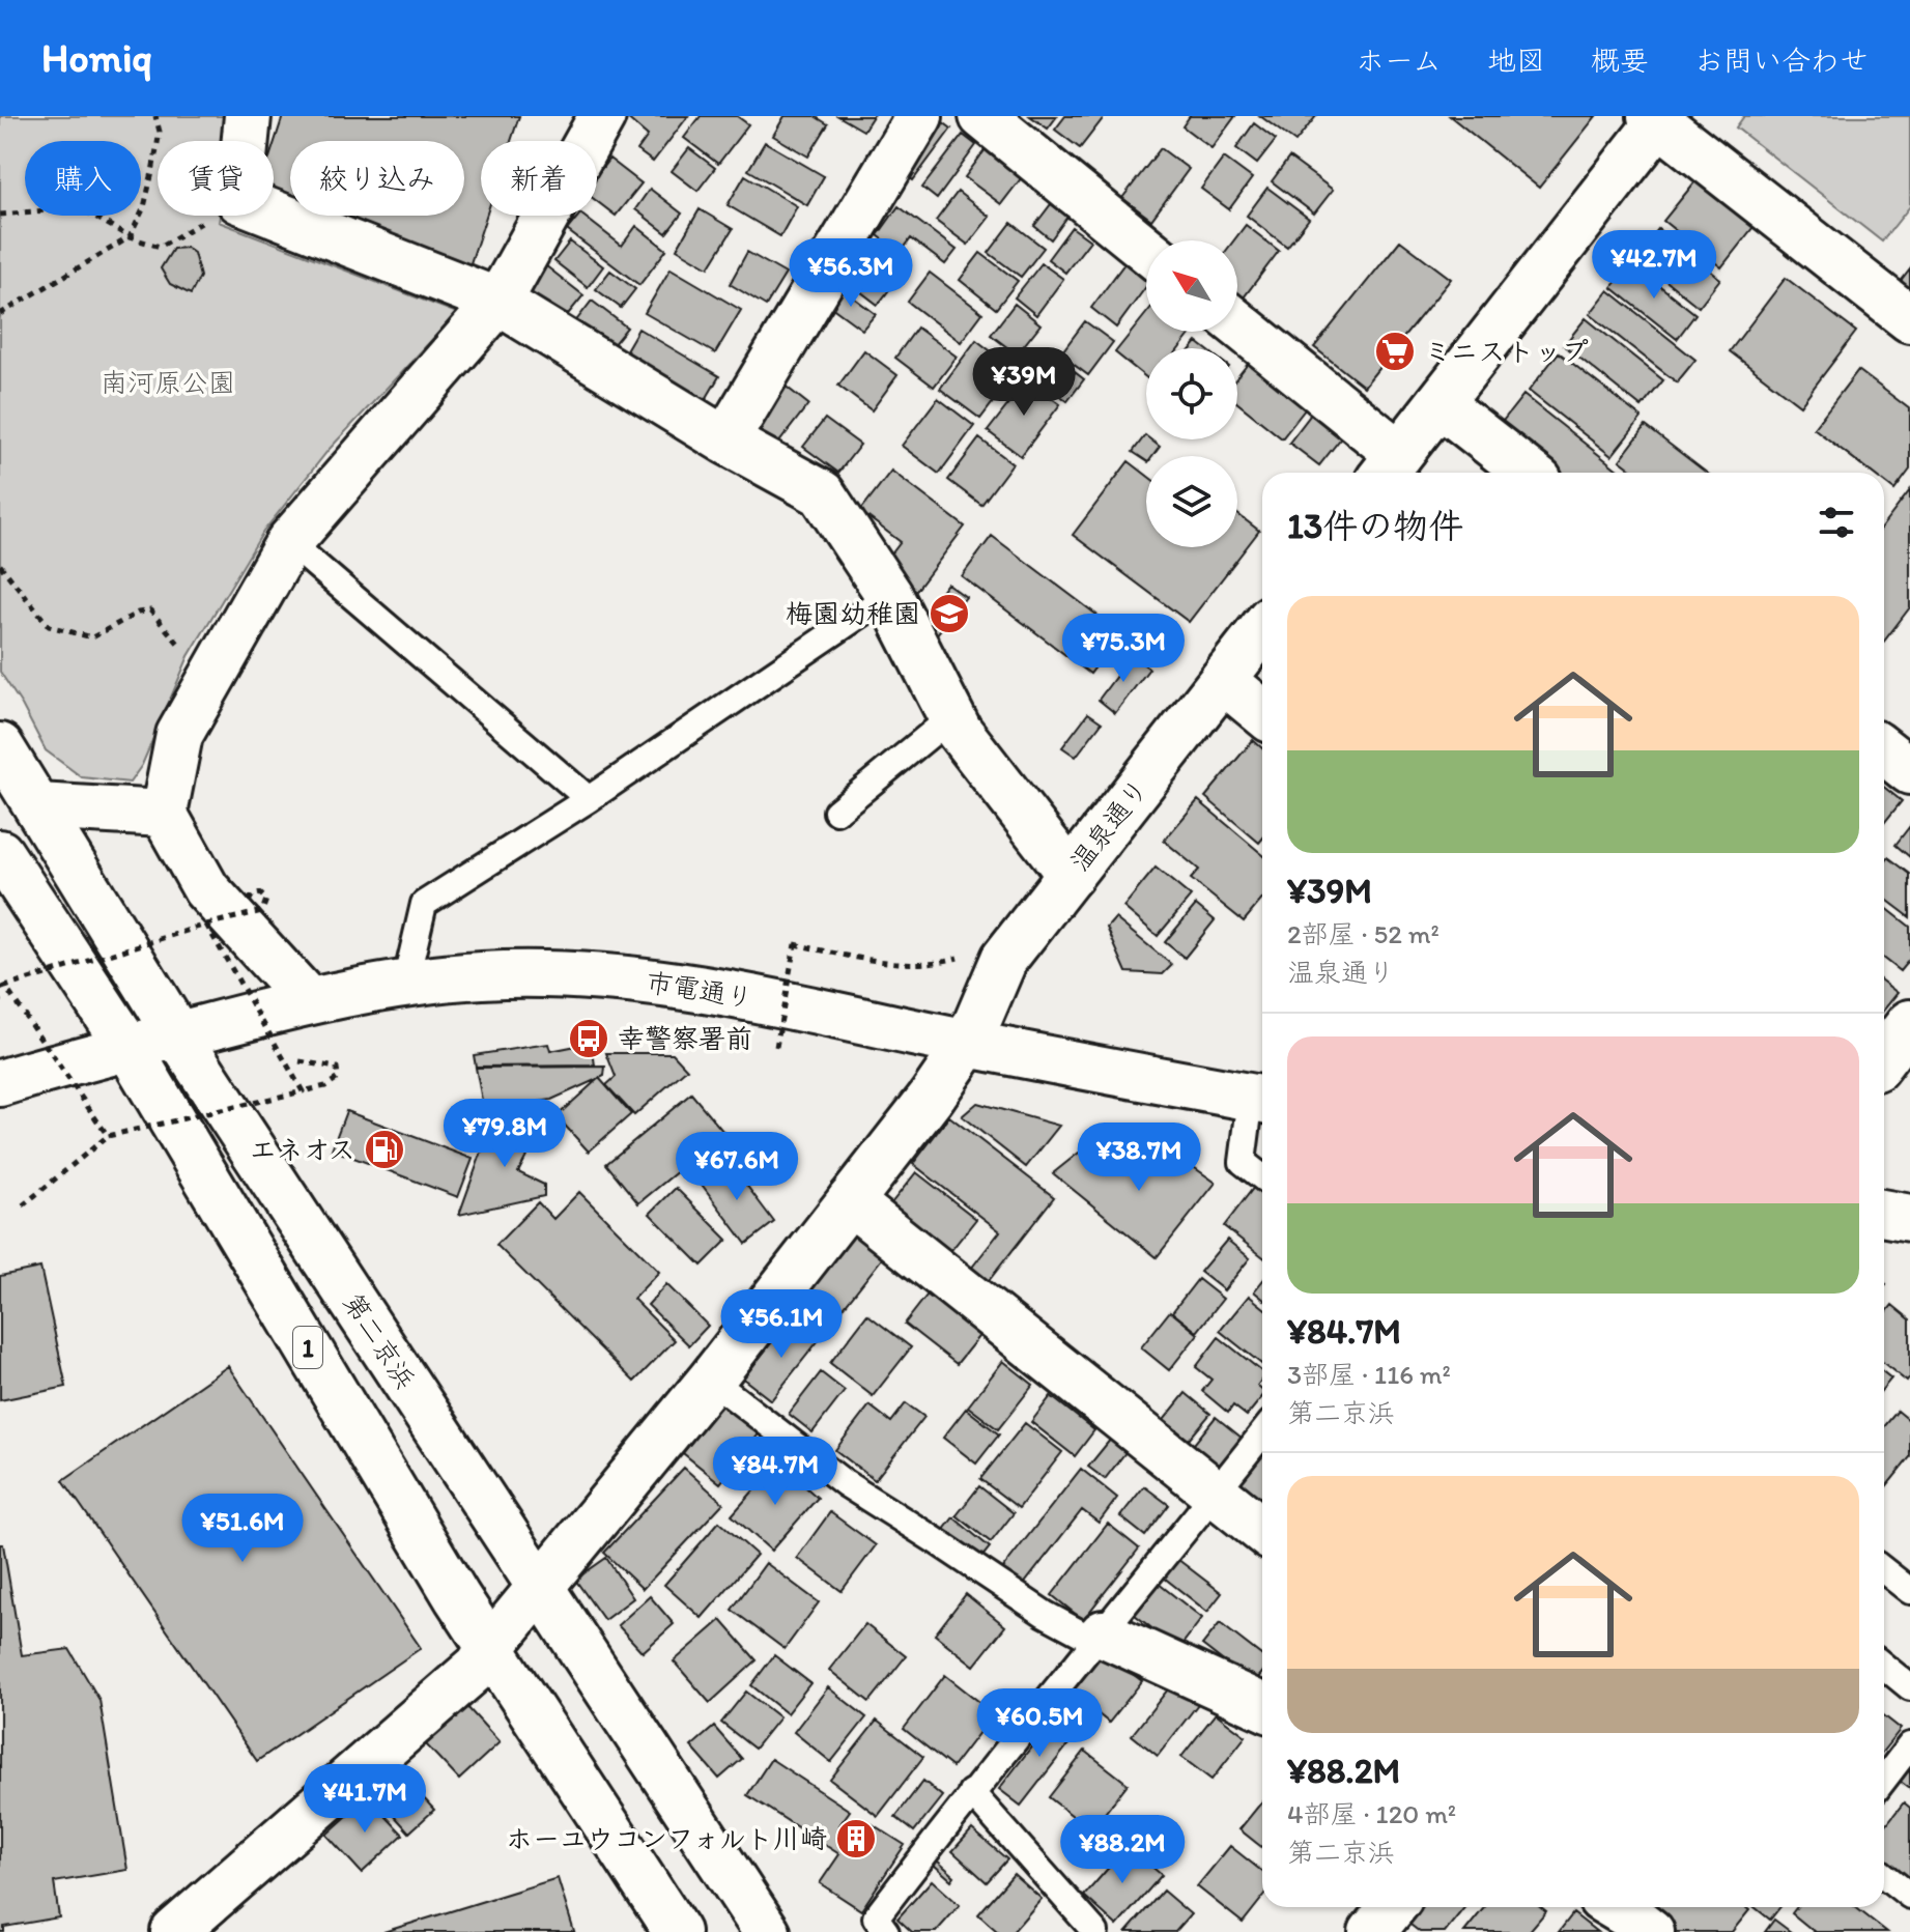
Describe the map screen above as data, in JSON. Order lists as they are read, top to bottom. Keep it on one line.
{"streets":{"main road":["温泉通り","市電通り","第二京浜","1"]},"crossings":[["温泉通り","市電通り"],["温泉通り","第二京浜"],["温泉通り","1"],["市電通り","第二京浜"],["市電通り","1"]],"parks":["南河原公園"],"places":{"supermarket":["ミニストップ"],"school or university":["梅園幼稚園"],"bus stop":["幸警察署前"],"fuel station":["エネオス"],"building":["ホーユウコンフォルト川崎"]},"north":"top left","page":{"header":"Homiq","nav":["ホーム","地図","概要","お問い合わせ"],"chip":["購入","賃貸","絞り込み","新着"],"price":["¥42.7M","¥56.3M","¥39M","¥75.3M","¥79.8M","¥38.7M","¥67.6M","¥56.1M","¥84.7M","¥51.6M","¥60.5M","¥41.7M","¥88.2M"],"heading":"13件の物件","list":[{"name":"¥39M","note":"2部屋 · 52 m² · 温泉通り"},{"name":"¥84.7M","note":"3部屋 · 116 m² · 第二京浜"},{"name":"¥88.2M","note":"4部屋 · 120 m² · 第二京浜"}]}}
